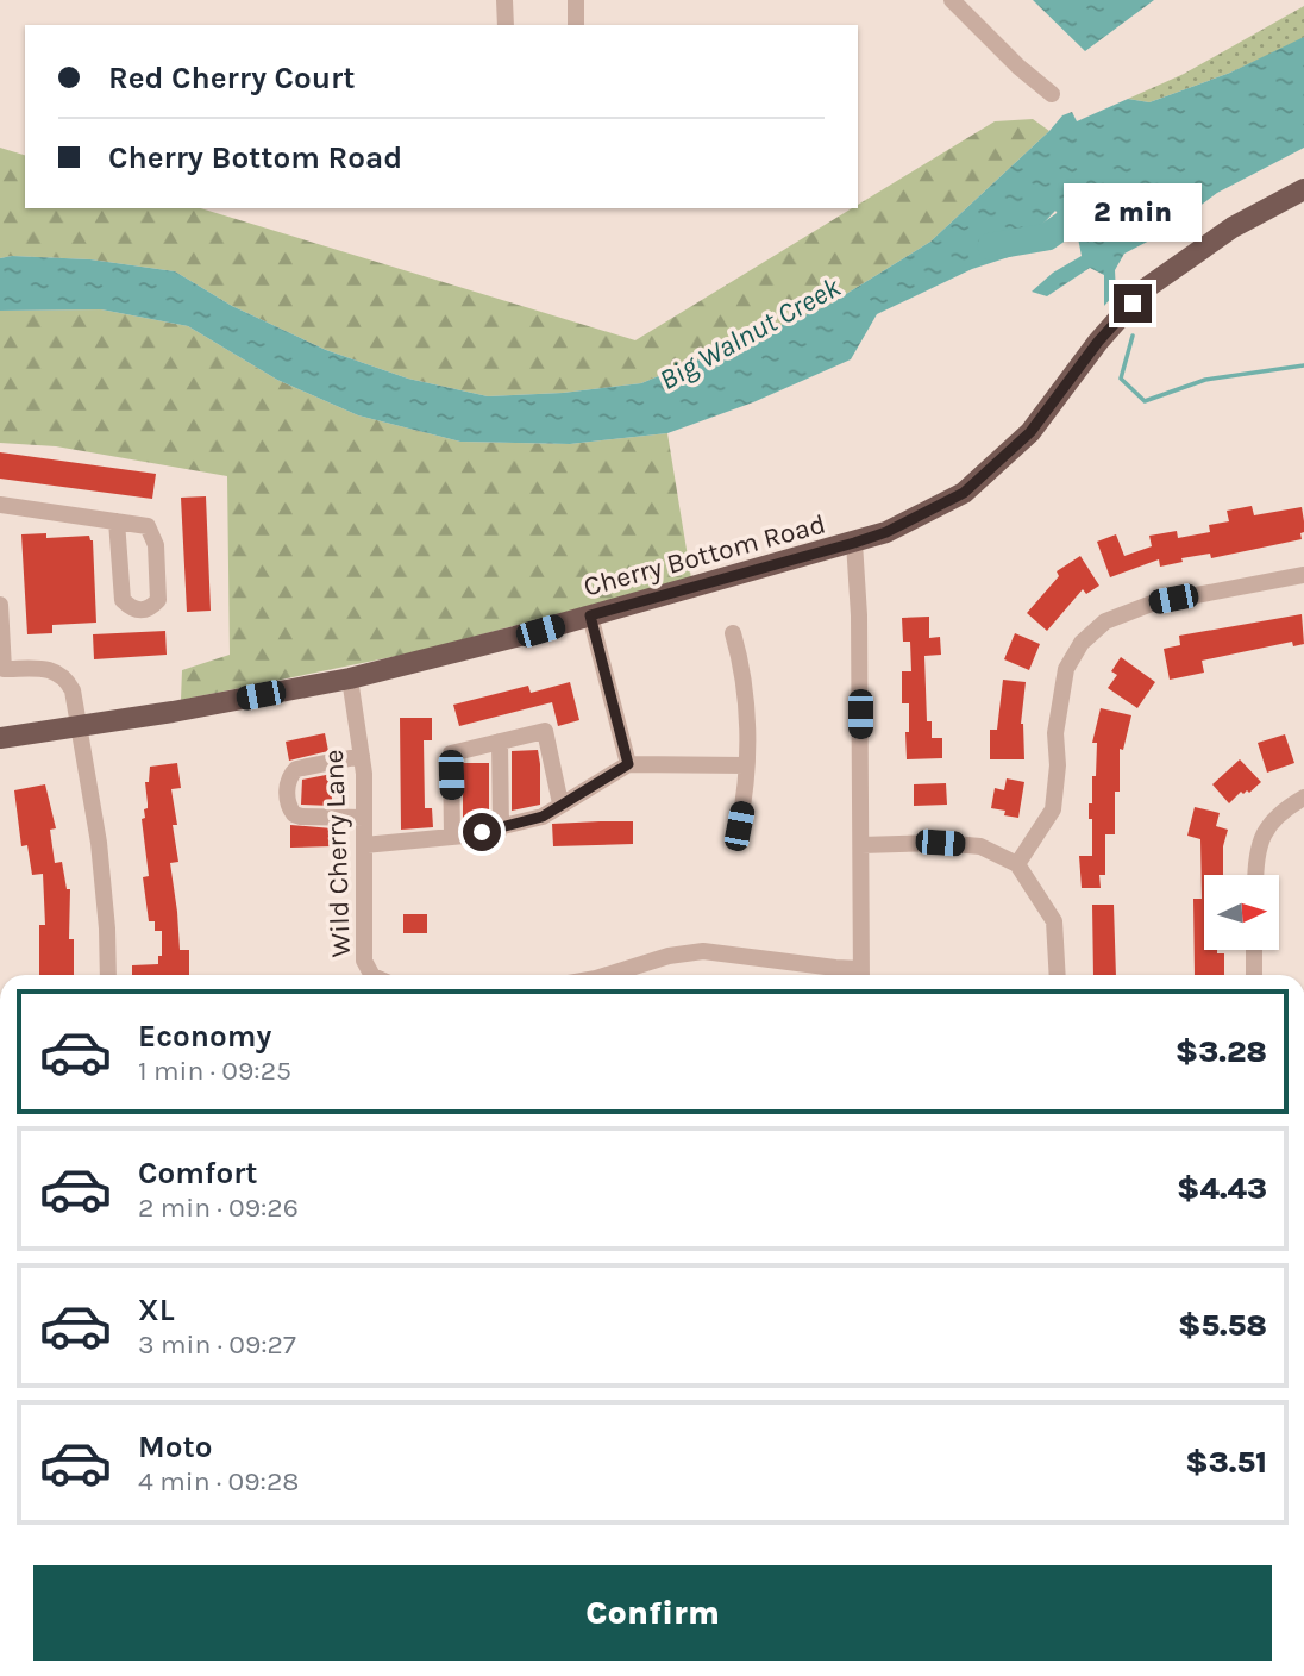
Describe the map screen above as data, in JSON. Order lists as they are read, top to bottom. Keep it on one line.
{"streets":{"main road":["Cherry Bottom Road"],"street":["Wild Cherry Lane"]},"crossings":[["Cherry Bottom Road","Wild Cherry Lane"]],"water":["Big Walnut Creek"],"north":"right","page":{"banner":["Red Cherry Court","Cherry Bottom Road"],"bubble":"2 min","list":[{"name":"Economy","note":"1 min · 09:25","value":"$3.28"},{"name":"Comfort","note":"2 min · 09:26","value":"$4.43"},{"name":"XL","note":"3 min · 09:27","value":"$5.58"},{"name":"Moto","note":"4 min · 09:28","value":"$3.51"}],"buttons":"Confirm"}}
